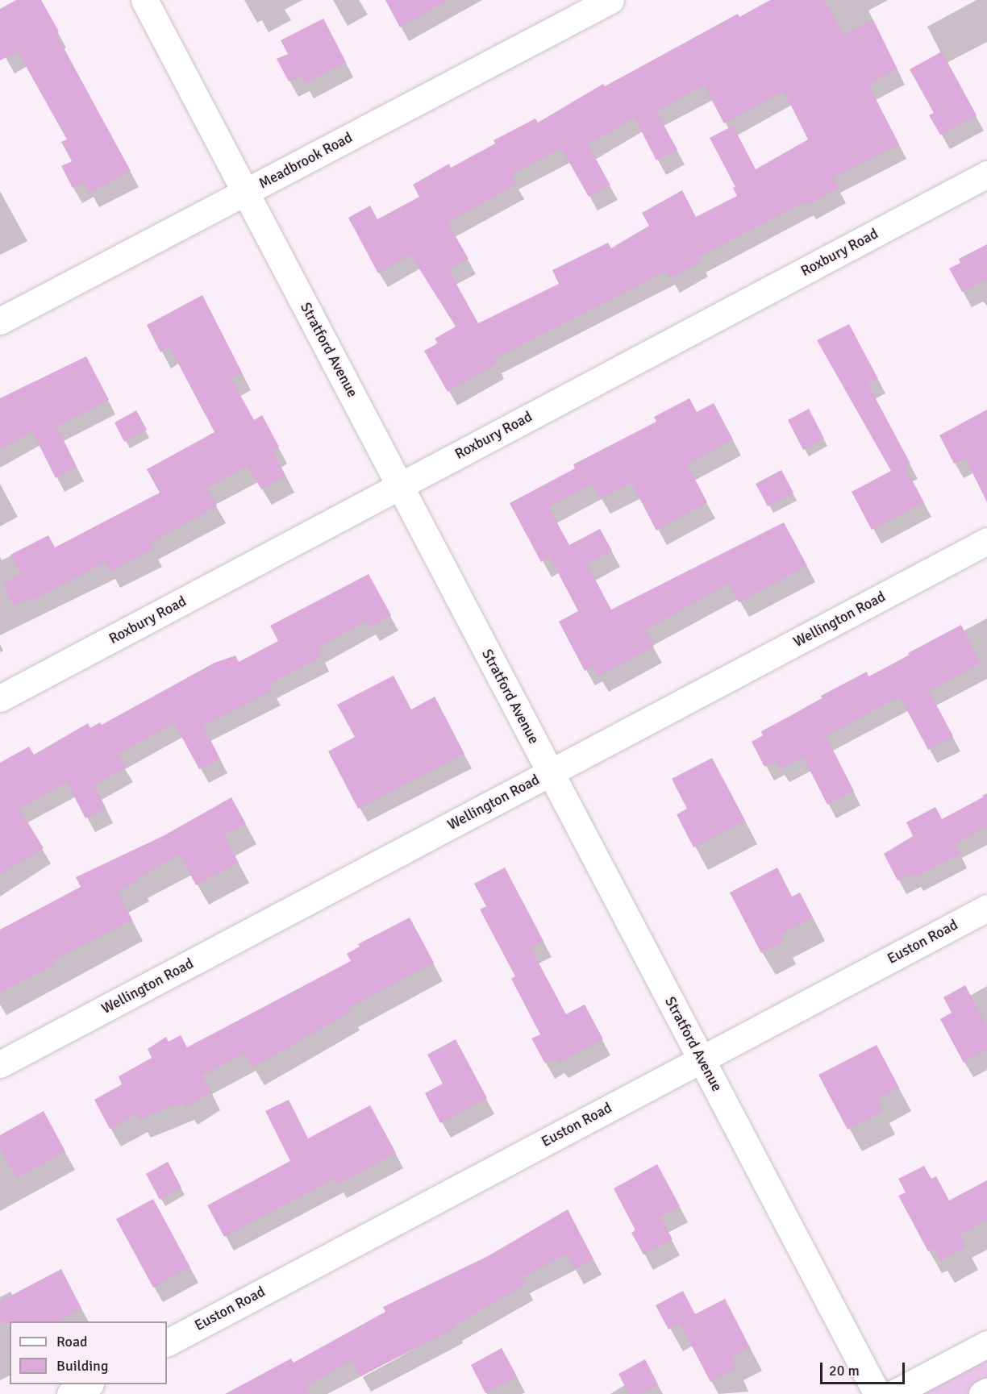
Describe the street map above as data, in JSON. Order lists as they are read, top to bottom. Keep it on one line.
{"streets":{"street":["Meadbrook Road","Roxbury Road","Stratford Avenue","Wellington Road","Euston Road"]},"crossings":[["Meadbrook Road","Stratford Avenue"],["Roxbury Road","Stratford Avenue"],["Stratford Avenue","Wellington Road"],["Stratford Avenue","Euston Road"]],"legend":["Road","Building"],"scale_bar":"20 m"}
